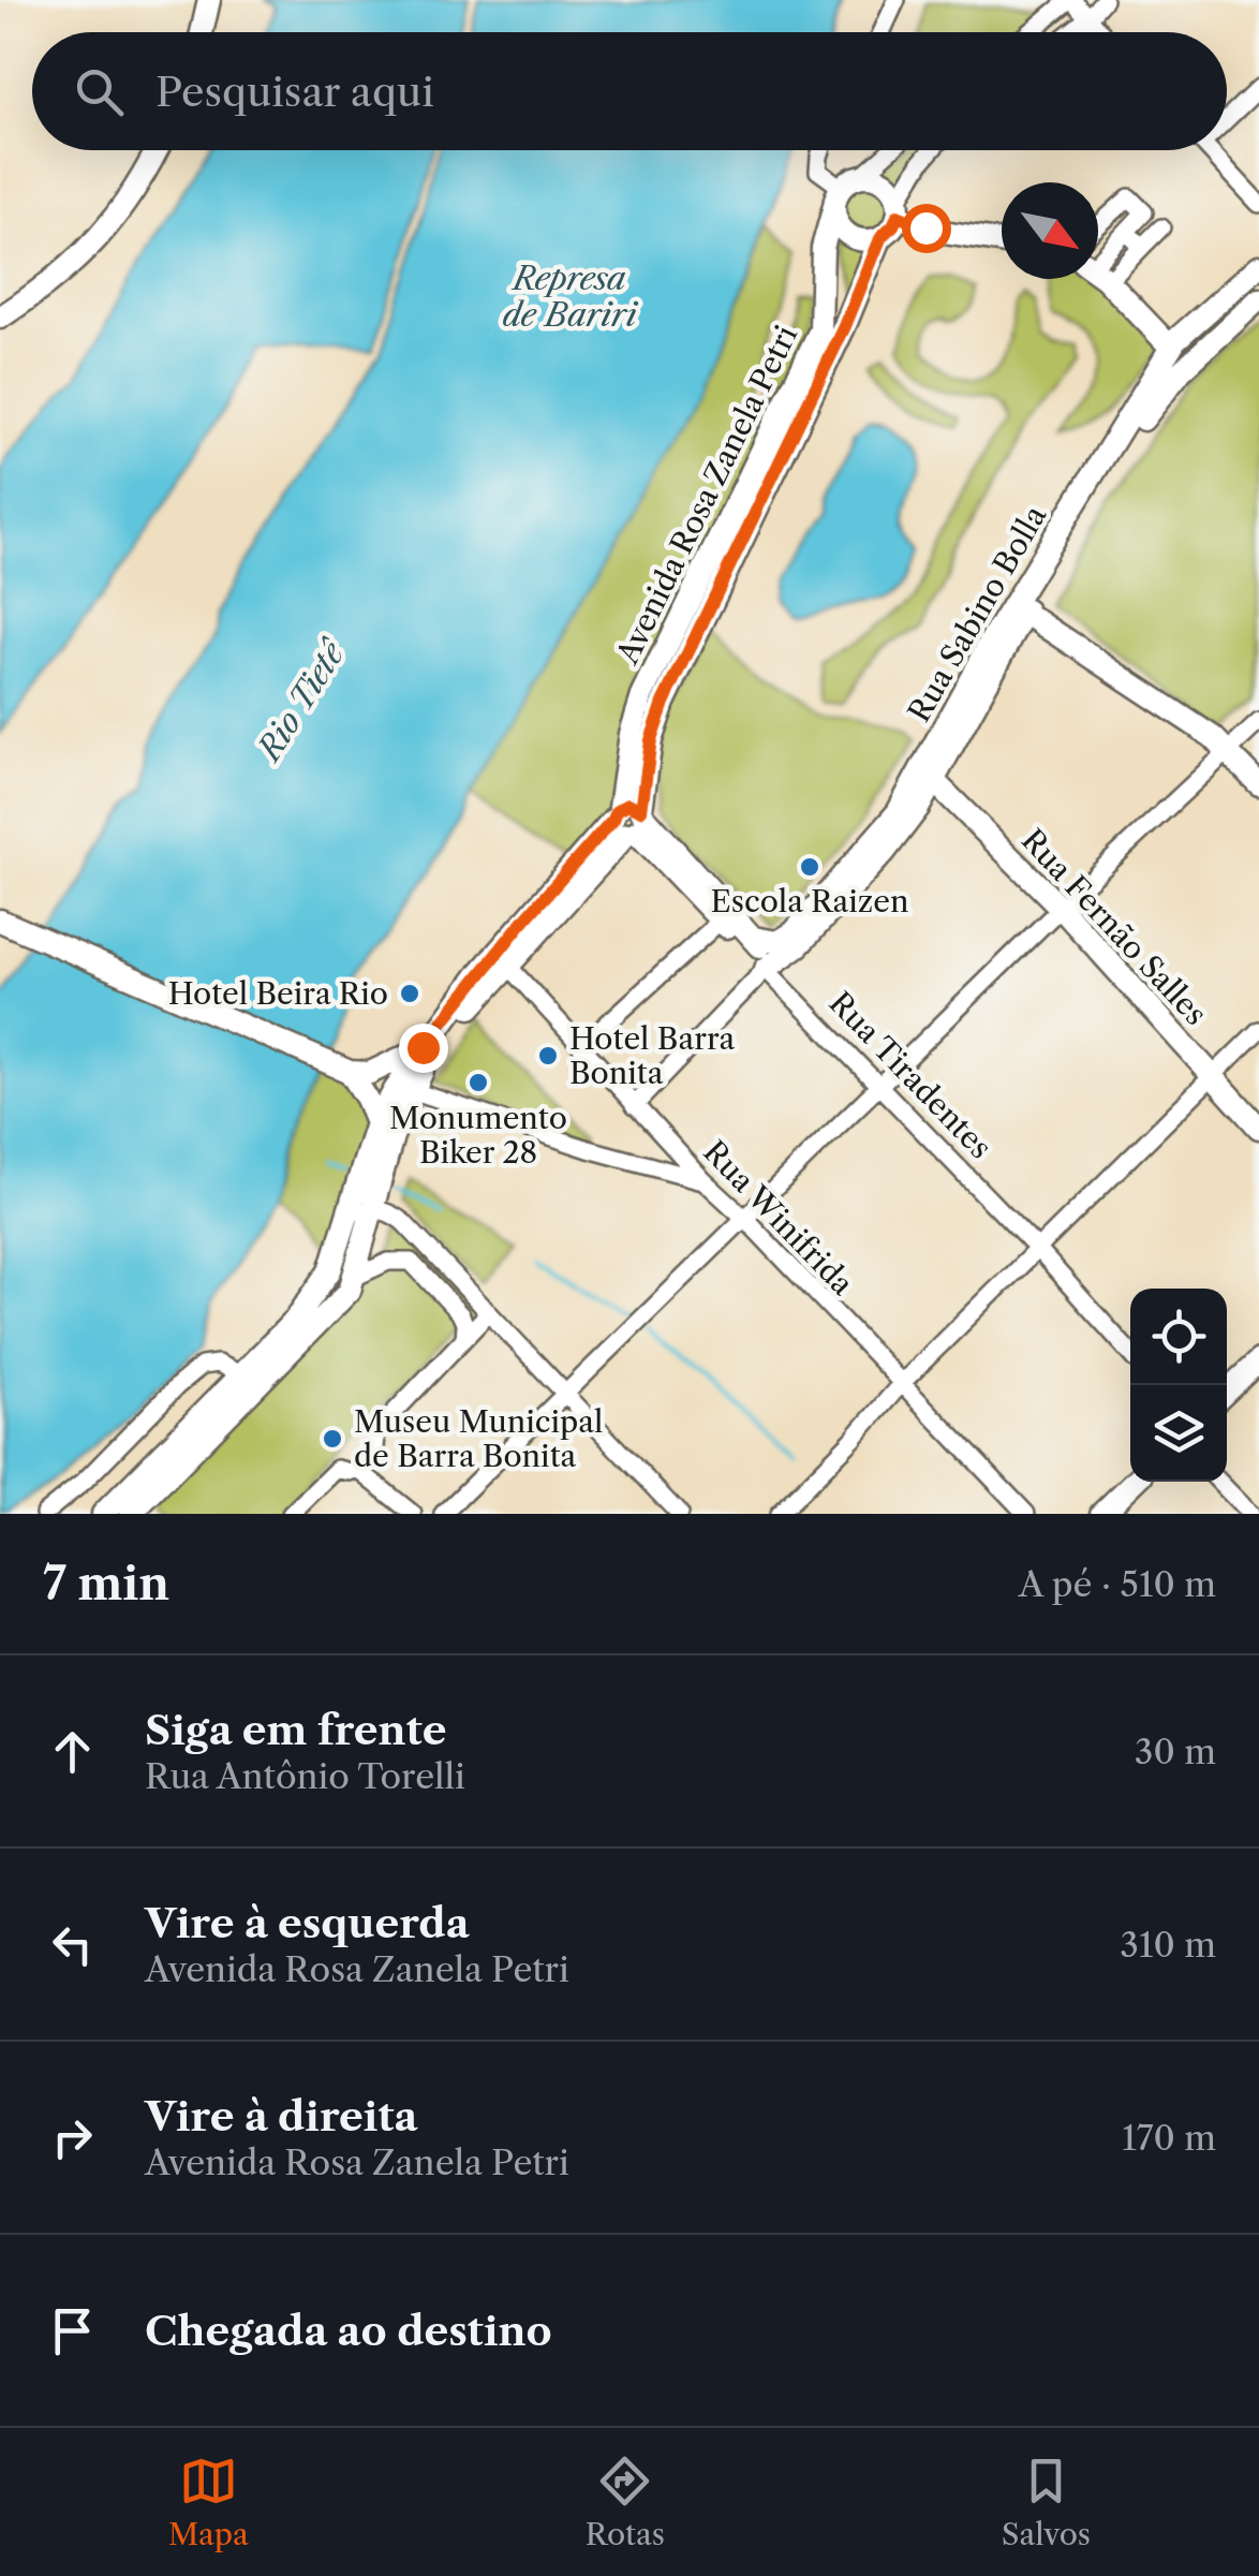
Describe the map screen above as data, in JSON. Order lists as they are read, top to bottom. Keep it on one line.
{"streets":{"main road":["Avenida Rosa Zanela Petri","Rua Sabino Bolla","Rua Fernão Salles","Rua Tiradentes"],"street":["Rua Winifrida"]},"crossings":[["Avenida Rosa Zanela Petri","Rua Tiradentes"],["Rua Sabino Bolla","Rua Fernão Salles"],["Rua Sabino Bolla","Rua Tiradentes"],["Rua Sabino Bolla","Rua Winifrida"]],"water":["Represa de Bariri","Rio Tietê"],"places":["Escola Raizen","Hotel Beira Rio","Hotel Barra Bonita","Monumento Biker 28","Museu Municipal de Barra Bonita"],"north":"bottom right","page":{"search":"Pesquisar aqui","heading":["7 min","A pé · 510 m"],"list":[["Siga em frente","Rua Antônio Torelli","30 m"],["Vire à esquerda","Avenida Rosa Zanela Petri","310 m"],["Vire à direita","Avenida Rosa Zanela Petri","170 m"],"Chegada ao destino"],"nav":["Mapa","Rotas","Salvos"]}}
